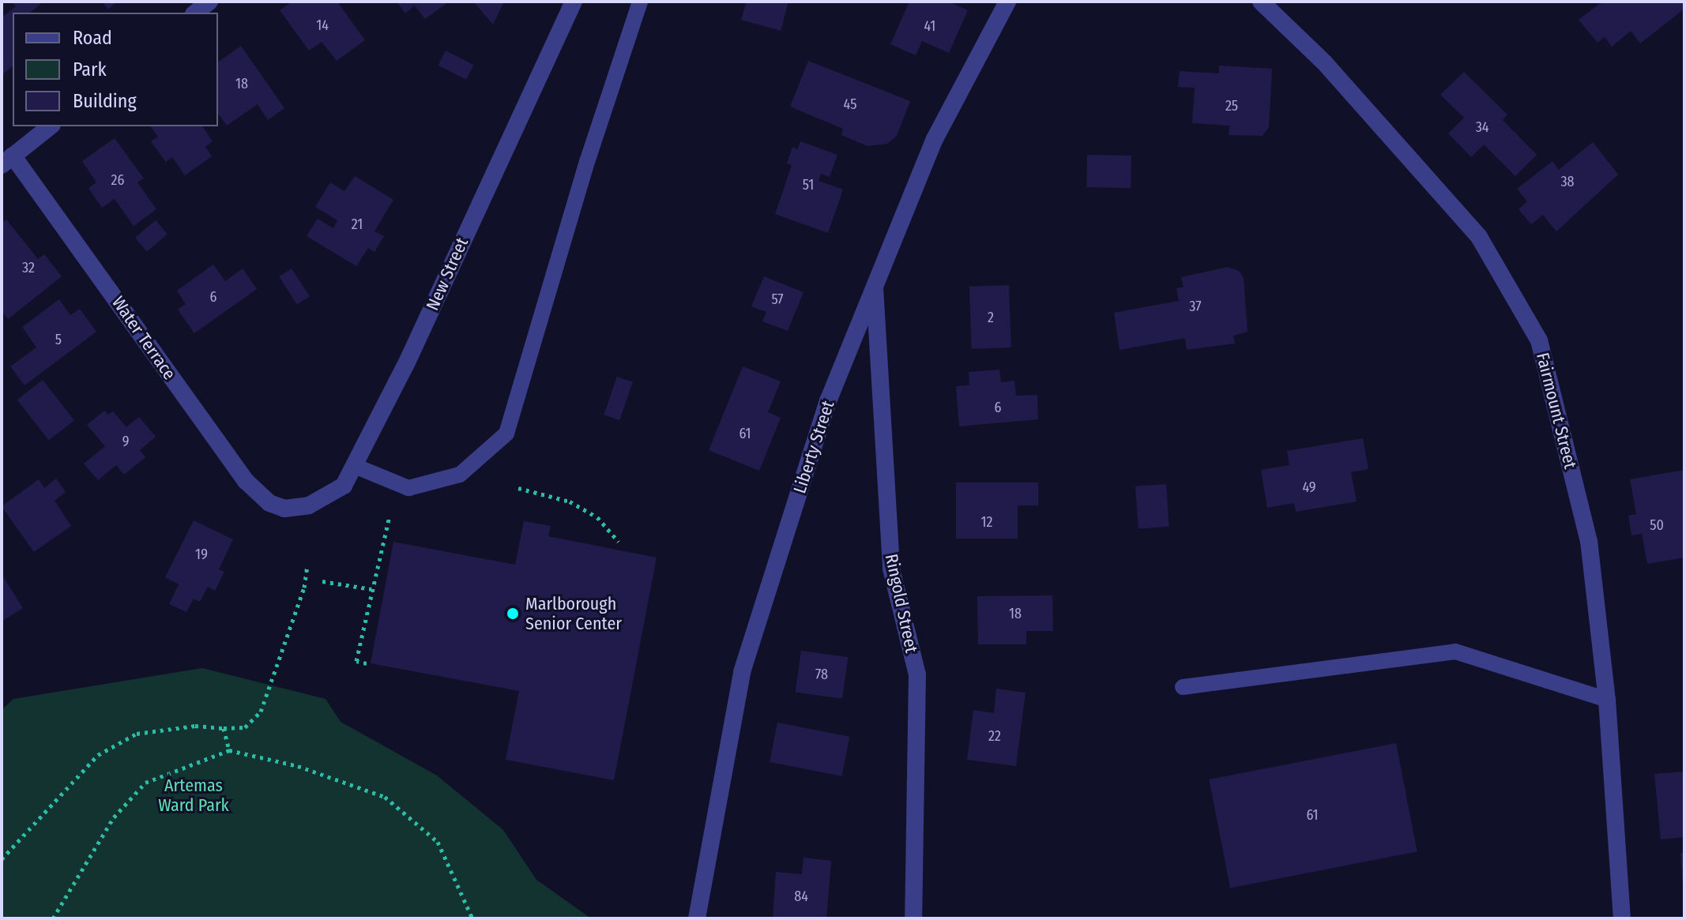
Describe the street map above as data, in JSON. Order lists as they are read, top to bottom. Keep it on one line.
{"streets":{"street":["New Street","Water Terrace","Fairmount Street","Liberty Street","Ringold Street"]},"crossings":[["New Street","Water Terrace"],["Liberty Street","Ringold Street"]],"parks":["Artemas Ward Park"],"places":["Marlborough Senior Center"],"house_numbers":["14","41","18","45","25","34","26","38","51","21","32","6","57","37","2","5","6","61","9","49","12","50","19","18","78","22","61","84"],"legend":["Road","Park","Building"]}
